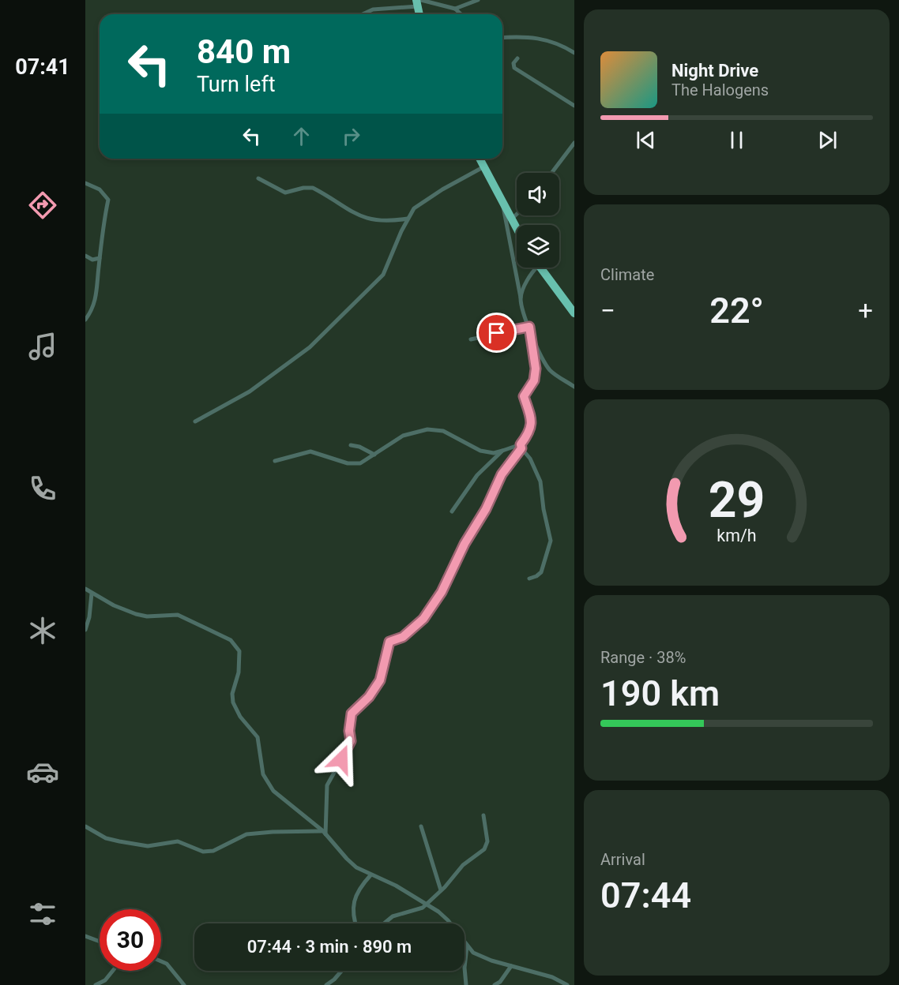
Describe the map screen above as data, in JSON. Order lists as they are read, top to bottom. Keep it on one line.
{"page":{"tabs":"07:41","turn":["840 m","Turn left"],"song":["Night Drive","The Halogens"],"tile":["Climate",["Range · 38%","190 km"],["Arrival","07:44"]],"heat":["−","22°","+"],"limit":"30","trip":"07:44 · 3 min · 890 m","gauge":["29","km/h"]}}
